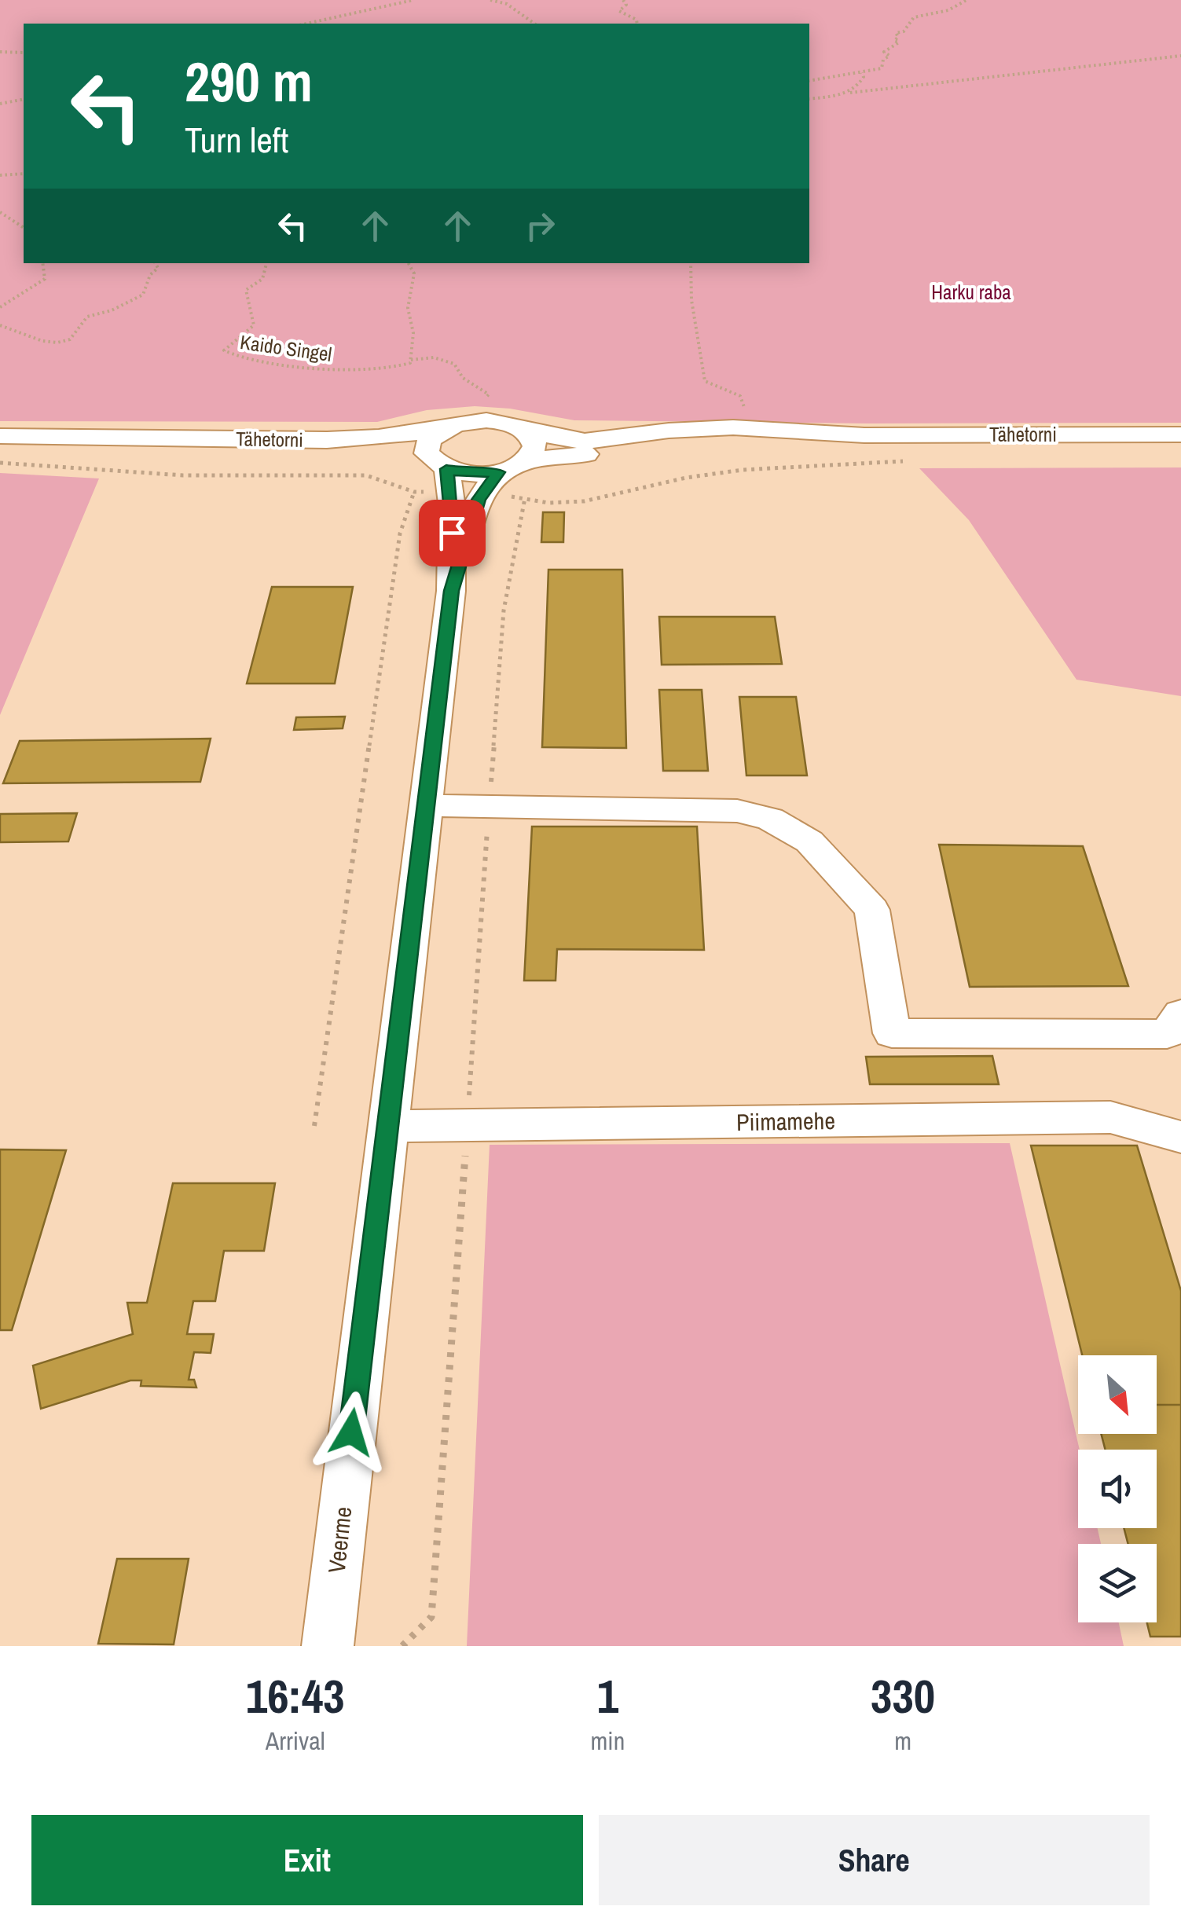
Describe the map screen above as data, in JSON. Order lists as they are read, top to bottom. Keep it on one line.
{"streets":{"street":["Tähetorni","Piimamehe","Veerme"],"path":["Kaido Singel"]},"crossings":[["Tähetorni","Veerme"],["Piimamehe","Veerme"]],"parks":["Harku raba"],"north":"bottom right","page":{"turn":["290 m","Turn left"],"eta":["16:43","Arrival","1","min","330","m"],"buttons":["Exit","Share"]}}
